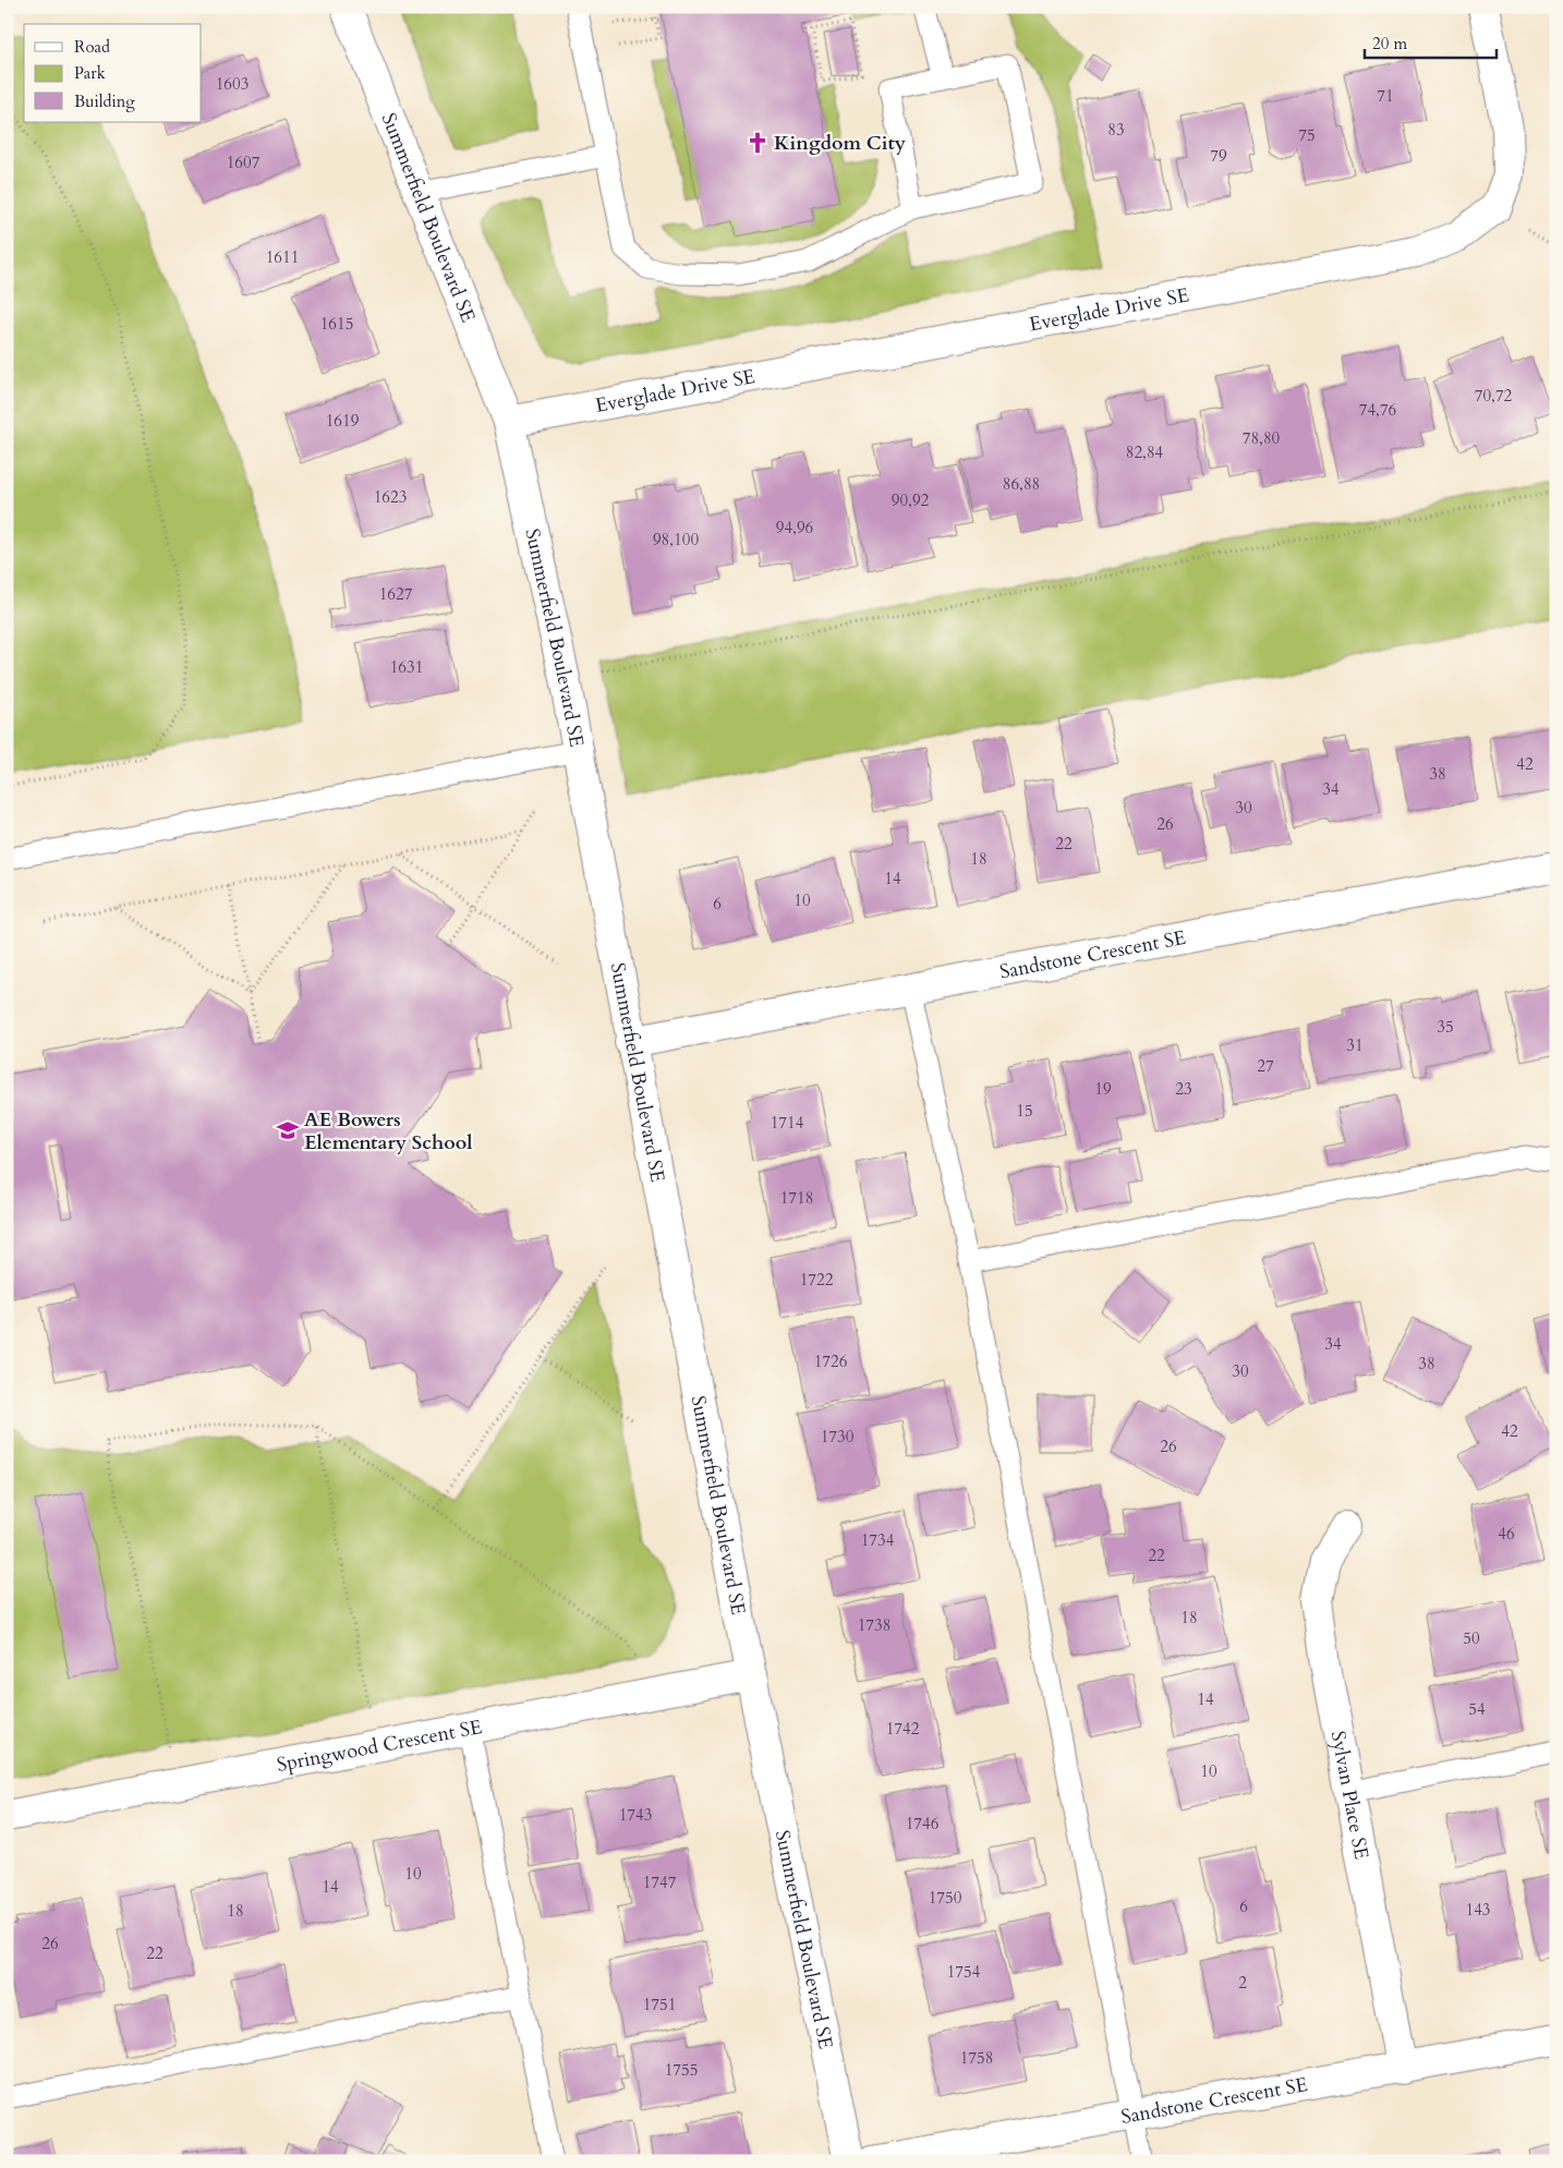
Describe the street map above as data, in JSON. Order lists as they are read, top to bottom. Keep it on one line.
{"streets":{"street":["Summerfield Boulevard SE","Everglade Drive SE","Sandstone Crescent SE","Springwood Crescent SE","Sylvan Place SE"]},"crossings":[["Summerfield Boulevard SE","Everglade Drive SE"],["Summerfield Boulevard SE","Sandstone Crescent SE"],["Summerfield Boulevard SE","Springwood Crescent SE"],["Sandstone Crescent SE","Sylvan Place SE"]],"places":{"church":["Kingdom City"],"school or university":["AE Bowers Elementary School"]},"house_numbers":["1603","71","83","75","79","1607","1611","1615","70,72","74,76","1619","78,80","82,84","86,88","1623","90,92","94,96","98,100","1627","1631","42","38","34","30","26","22","18","14","10","6","35","31","27","19","23","15","1714","1718","1722","34","1726","38","30","42","1730","26","46","1734","22","18","1738","50","14","54","1742","10","1743","1746","10","1747","14","1750","6","143","18","26","22","1754","2","1751","1758","1755"],"legend":["Road","Park","Building"],"scale_bar":"20 m"}
